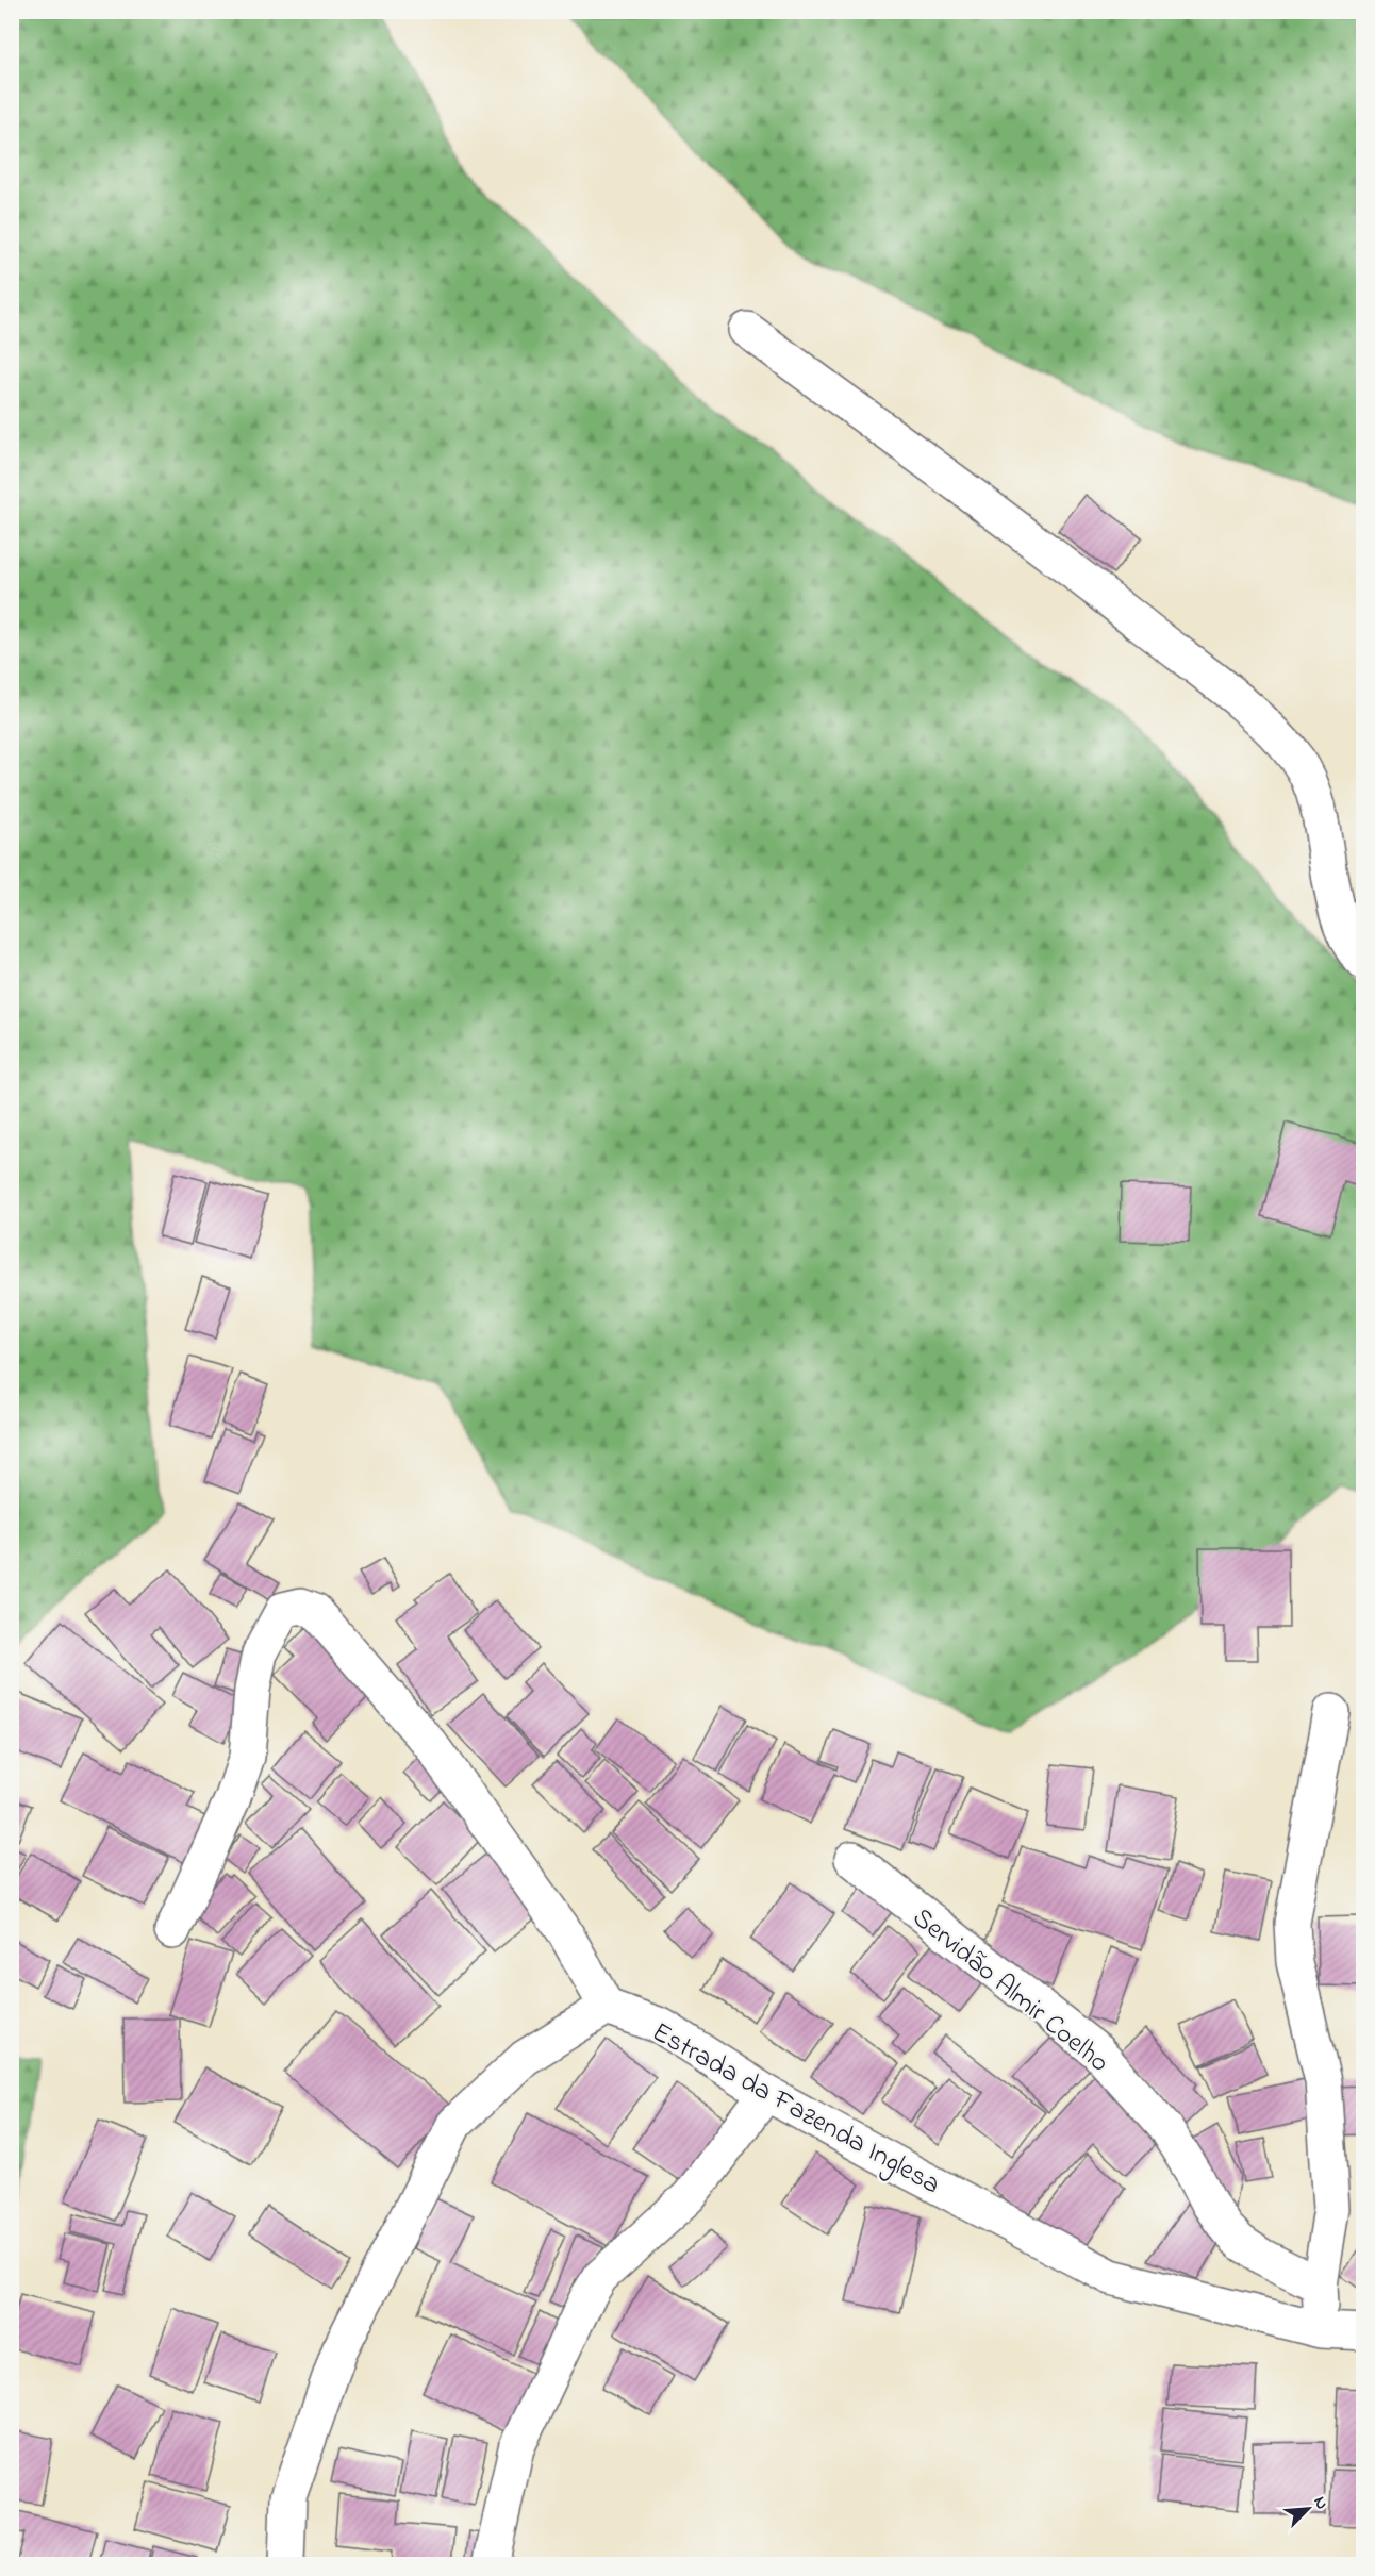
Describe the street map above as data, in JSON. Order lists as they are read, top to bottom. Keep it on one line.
{"streets":{"street":["Servidão Almir Coelho","Estrada da Fazenda Inglesa"]},"north":"top right"}
